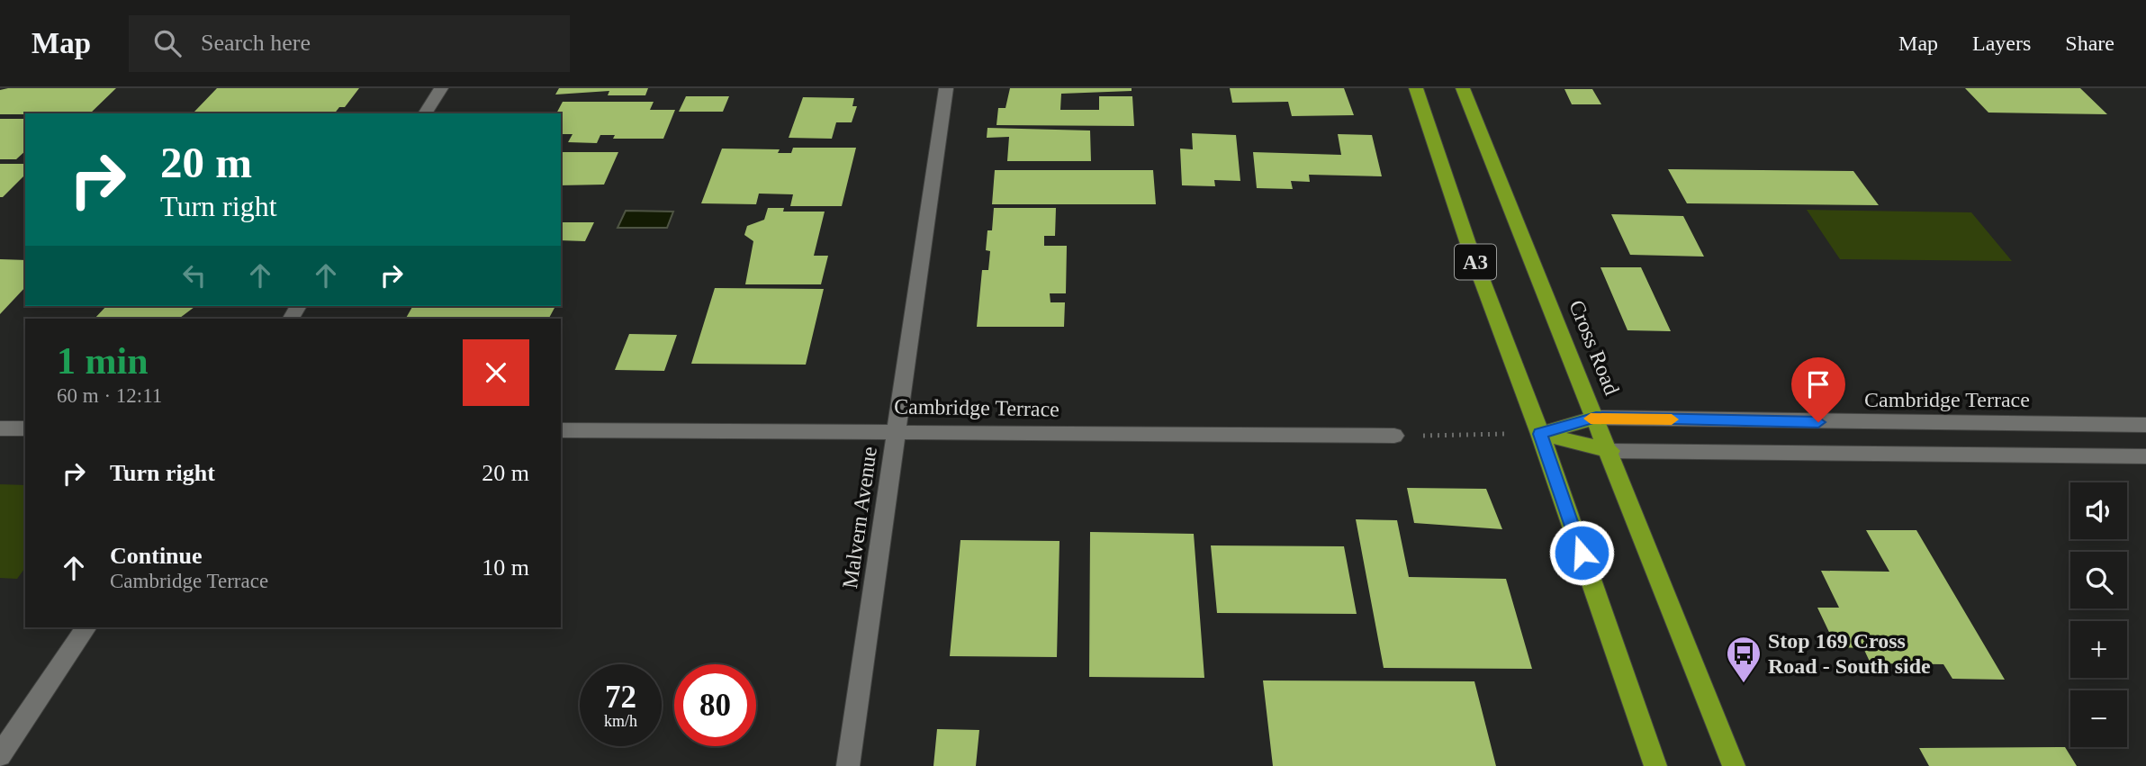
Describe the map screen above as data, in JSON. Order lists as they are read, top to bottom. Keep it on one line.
{"streets":{"highway":["A3","Cross Road"],"street":["Cambridge Terrace","Malvern Avenue"]},"crossings":[["Cross Road","Cambridge Terrace"],["Cambridge Terrace","Malvern Avenue"]],"places":{"bus stop":["Stop 169 Cross Road - South side"]},"page":{"header":"Map","search":"Search here","nav":["Map","Layers","Share"],"turn":["20 m","Turn right"],"heading":["1 min","60 m · 12:11"],"list":[{"name":"Turn right","value":"20 m"},{"name":"Continue","note":"Cambridge Terrace","value":"10 m"}],"map_buttons":["+","−"],"speed":"72 km/h","limit":"80"}}
